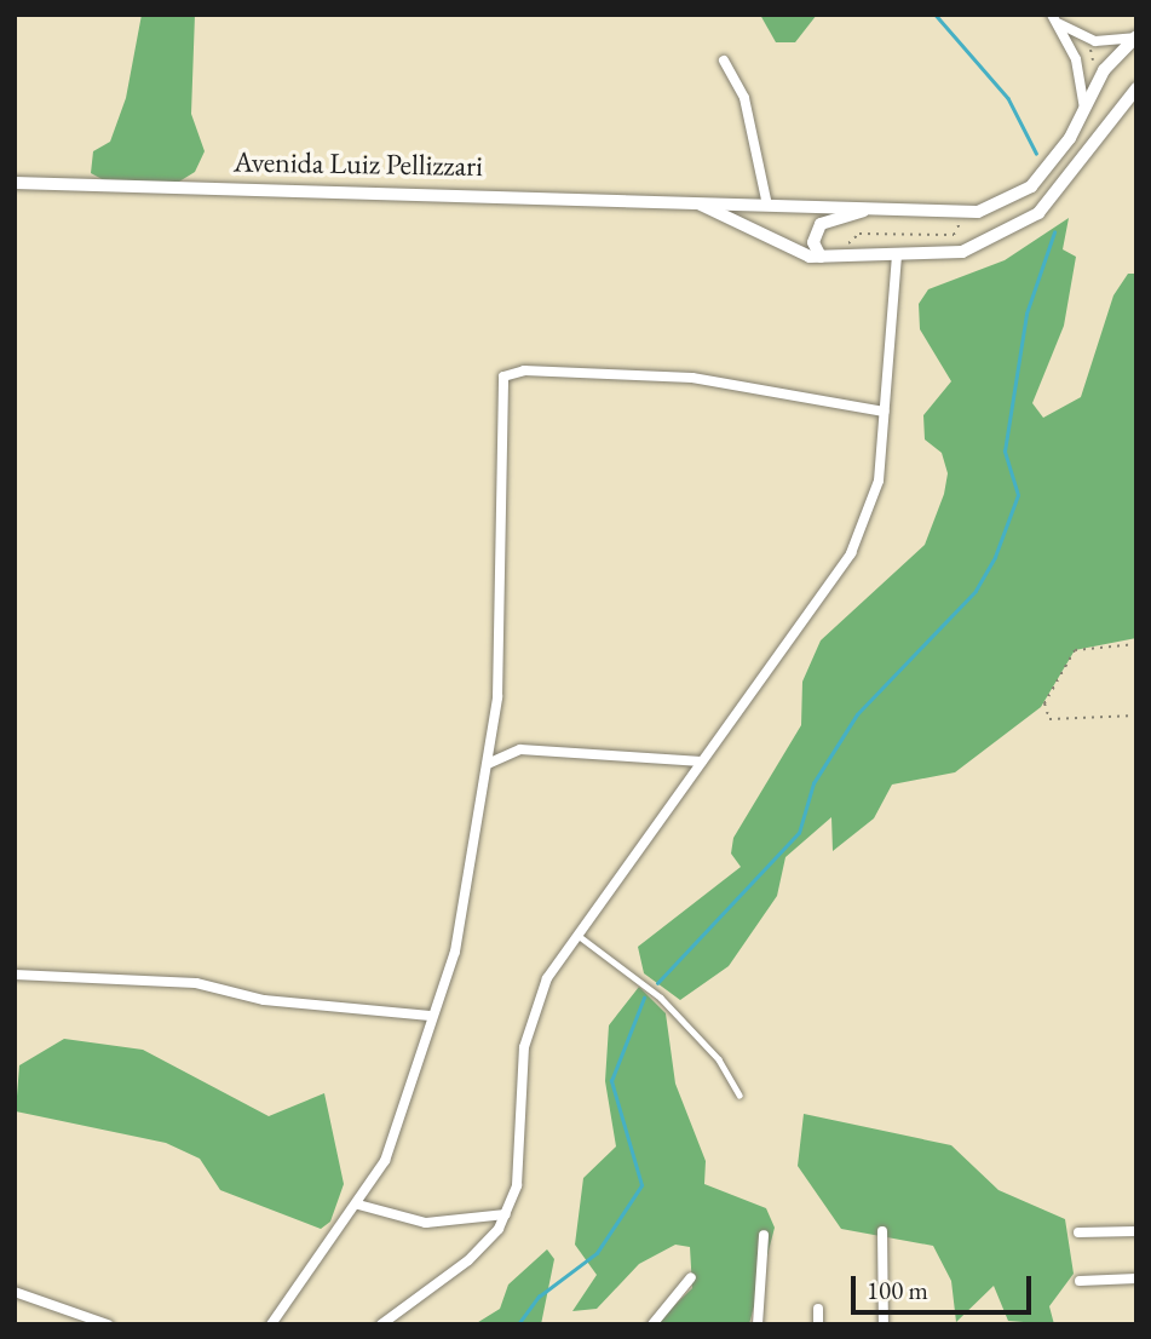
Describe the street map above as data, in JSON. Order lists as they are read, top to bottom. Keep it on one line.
{"streets":{"main road":["Avenida Luiz Pellizzari"]},"scale_bar":"100 m"}
